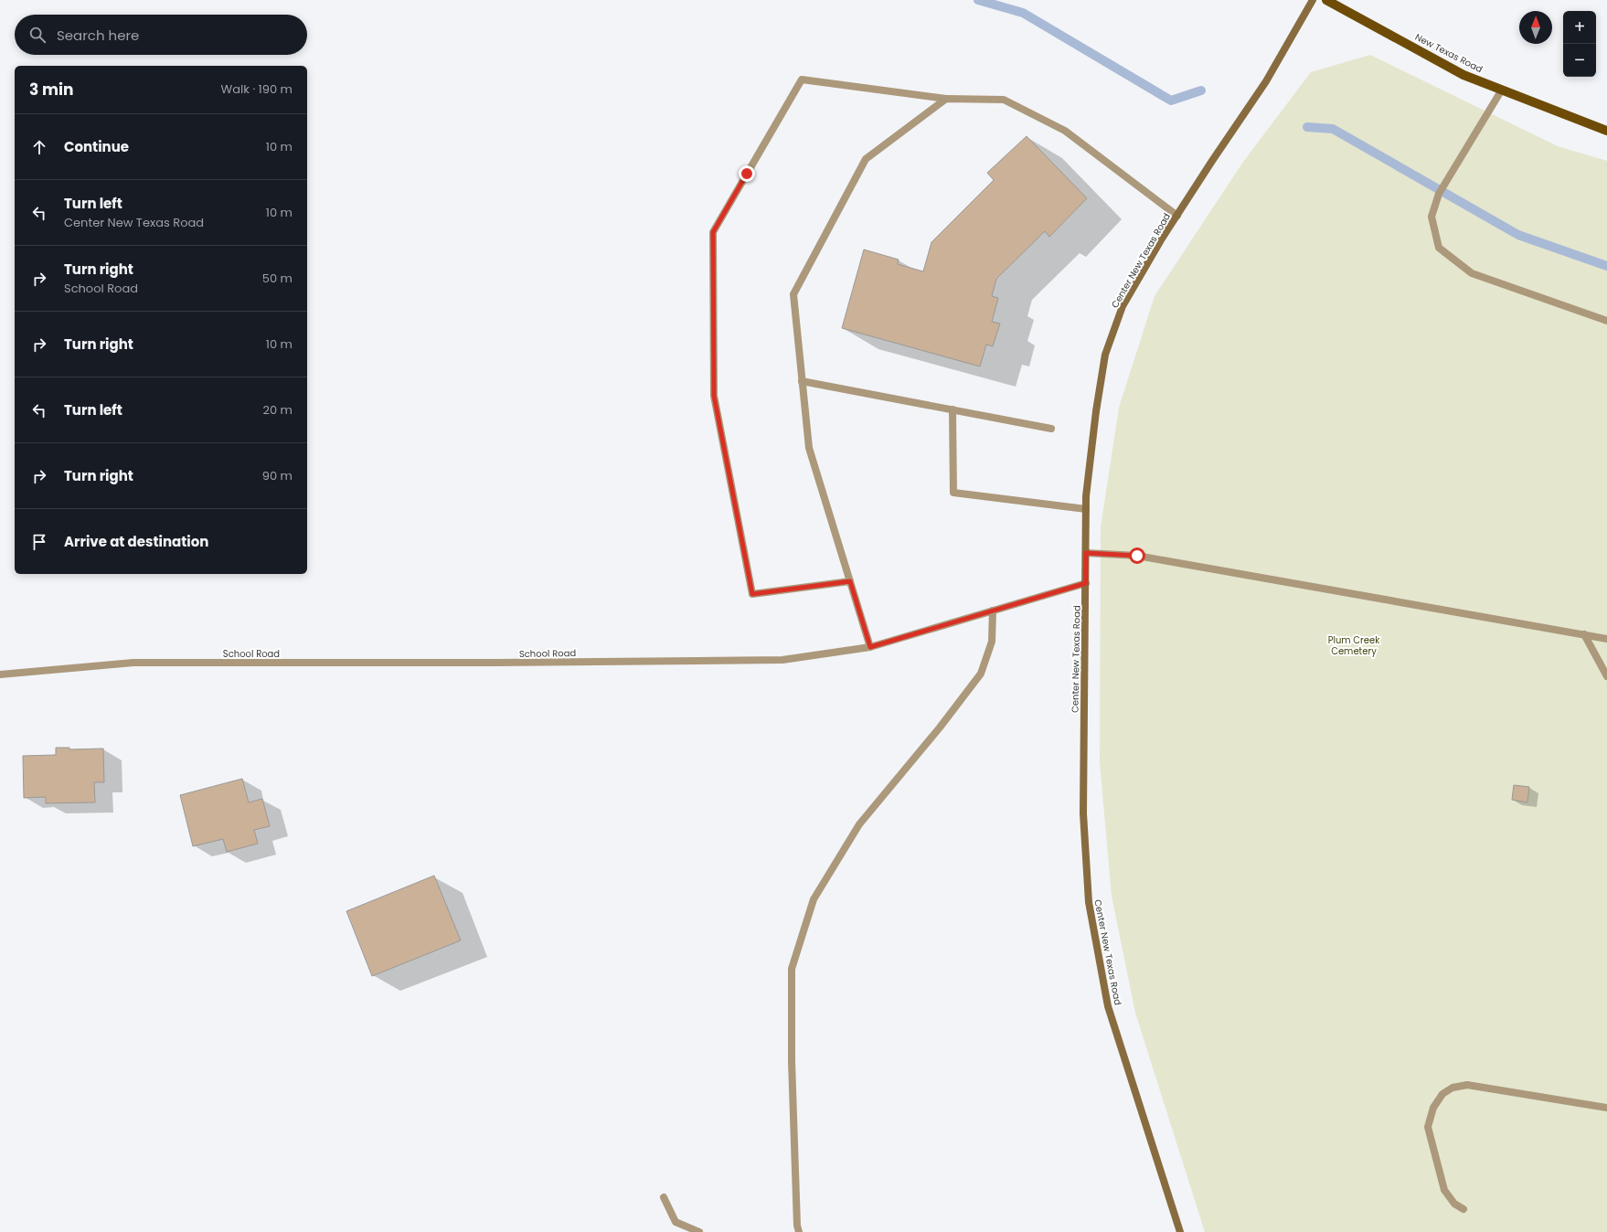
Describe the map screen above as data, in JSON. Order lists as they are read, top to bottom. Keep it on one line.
{"streets":{"main road":["New Texas Road"],"street":["Center New Texas Road","School Road"]},"crossings":[["Center New Texas Road","School Road"]],"parks":["Plum Creek Cemetery"],"north":"top","page":{"map_buttons":["+","−"],"search":"Search here","heading":["3 min","Walk · 190 m"],"list":[["Continue","10 m"],["Turn left","Center New Texas Road","10 m"],["Turn right","School Road","50 m"],["Turn right","10 m"],["Turn left","20 m"],["Turn right","90 m"],"Arrive at destination"]}}
